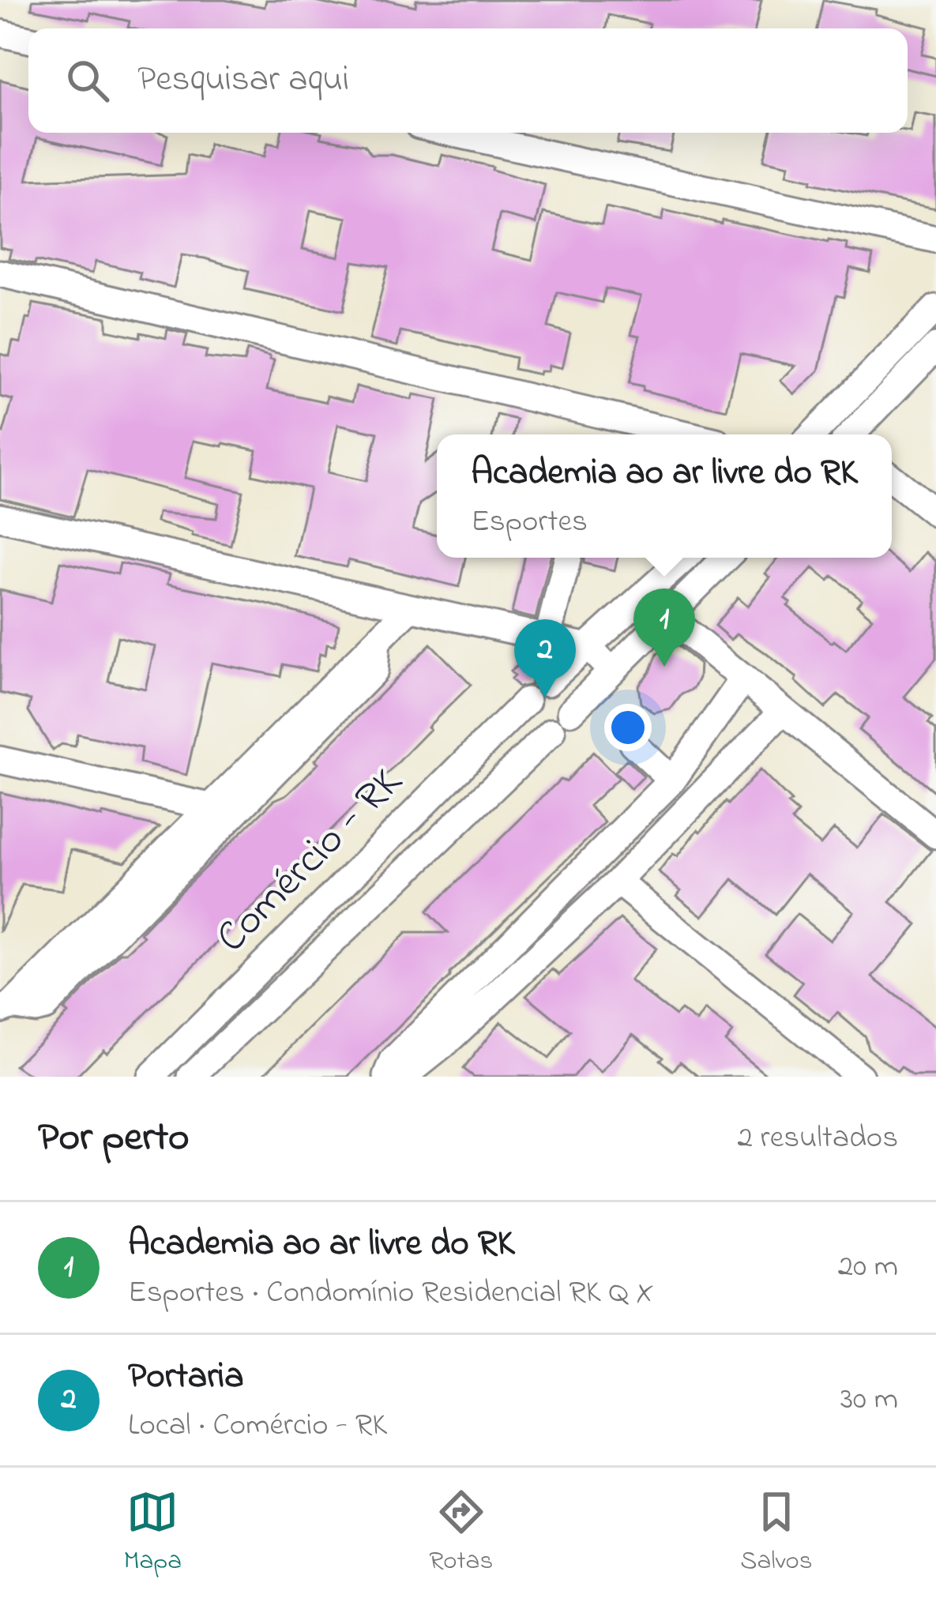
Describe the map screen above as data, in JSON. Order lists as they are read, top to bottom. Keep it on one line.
{"streets":{"street":["Comércio - RK"]},"page":{"search":"Pesquisar aqui","popup":["Academia ao ar livre do RK","Esportes"],"pins":["1","2"],"heading":["Por perto","2 resultados"],"list":[{"mark":"1","name":"Academia ao ar livre do RK","note":"Esportes · Condomínio Residencial RK Q X","value":"20 m"},{"mark":"2","name":"Portaria","note":"Local · Comércio - RK","value":"30 m"}],"nav":["Mapa","Rotas","Salvos"]}}
